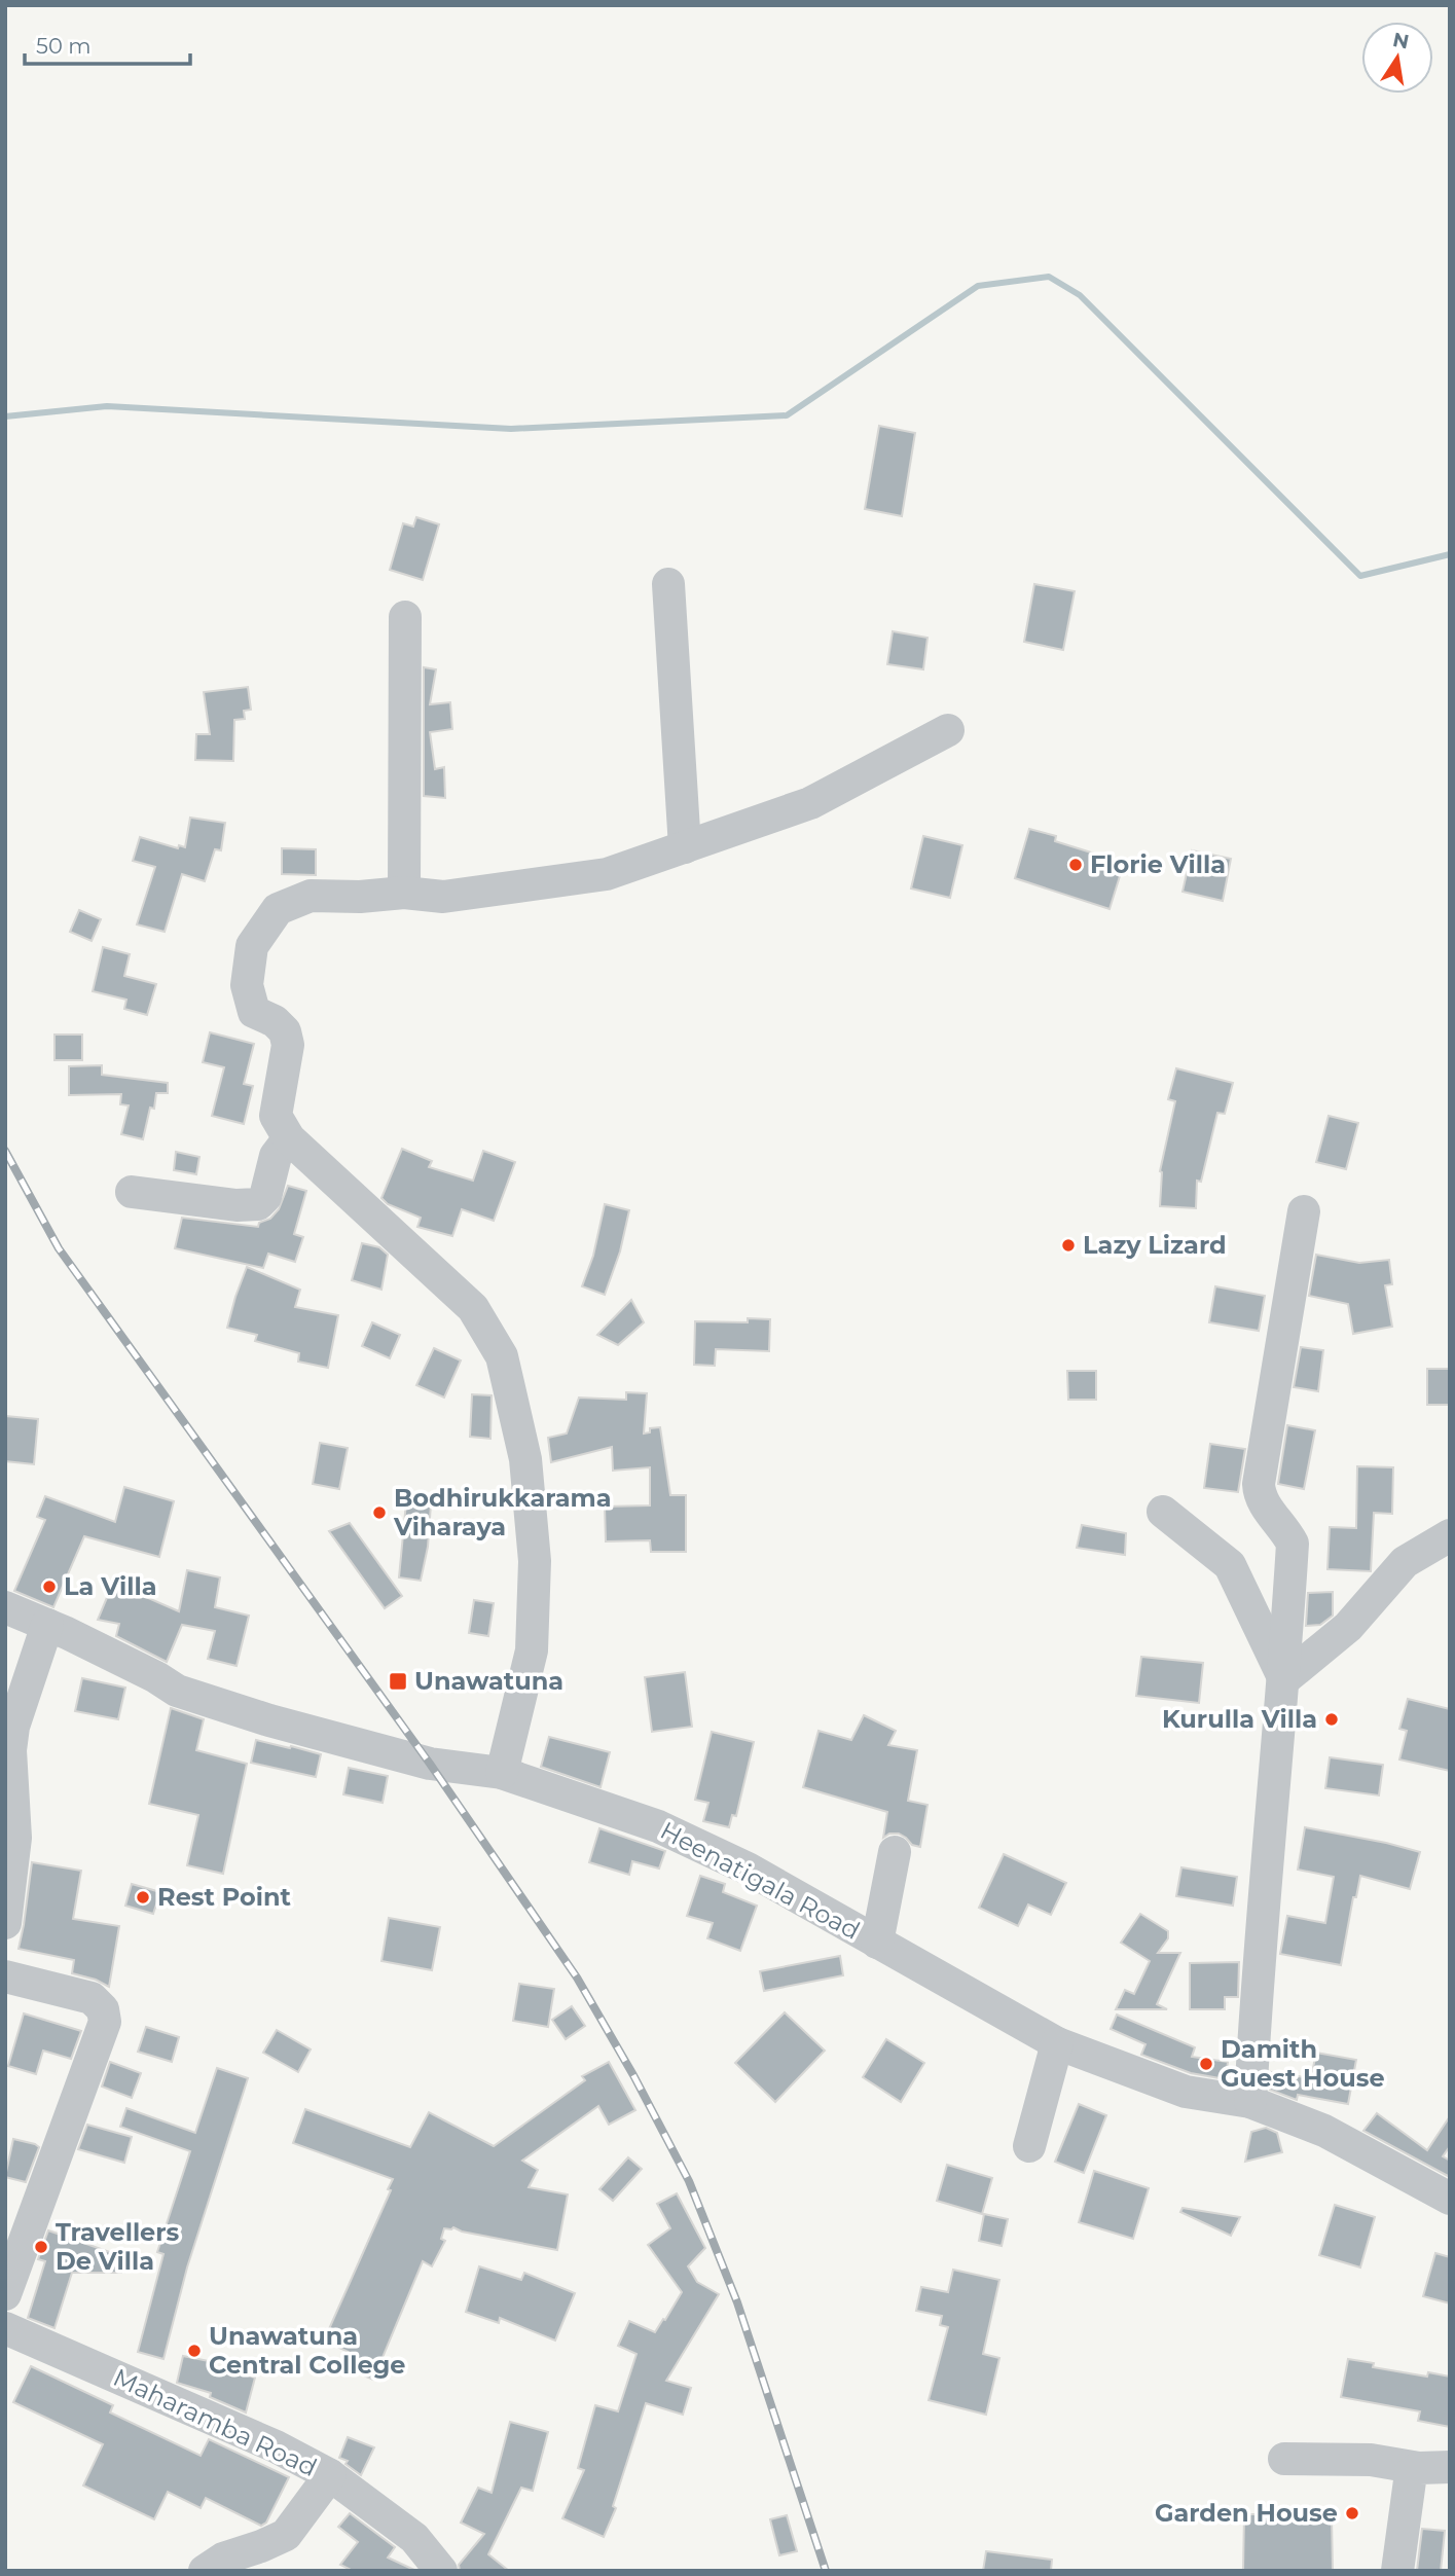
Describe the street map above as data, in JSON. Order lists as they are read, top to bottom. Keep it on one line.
{"streets":{"street":["Heenatigala Road","Maharamba Road"]},"places":{"other":["Florie Villa","Lazy Lizard","Bodhirukkarama Viharaya","La Villa","Kurulla Villa","Rest Point","Damith Guest House","Travellers De Villa","Unawatuna Central College","Garden House"],"transit":["Unawatuna"]},"scale_bar":"50 m","north":"top"}
